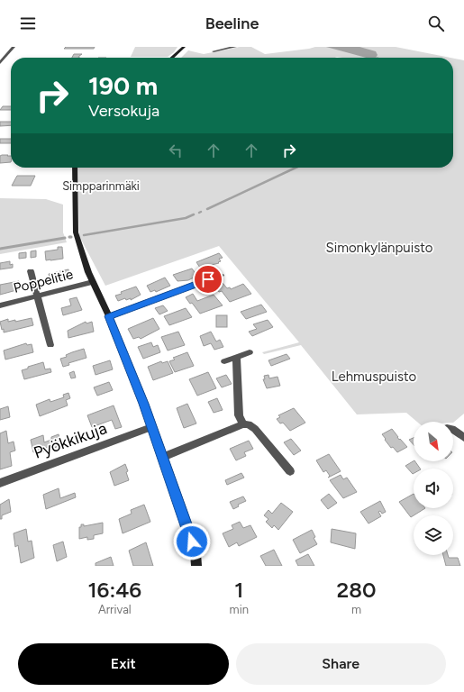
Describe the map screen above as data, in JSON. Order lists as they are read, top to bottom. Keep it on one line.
{"streets":{"street":["Poppelitie","Pyökkikuja"]},"parks":["Simpparinmäki","Simonkylänpuisto","Lehmuspuisto"],"north":"bottom right","page":{"header":"Beeline","turn":["190 m","Versokuja"],"eta":["16:46","Arrival","1","min","280","m"],"buttons":["Exit","Share"]}}
